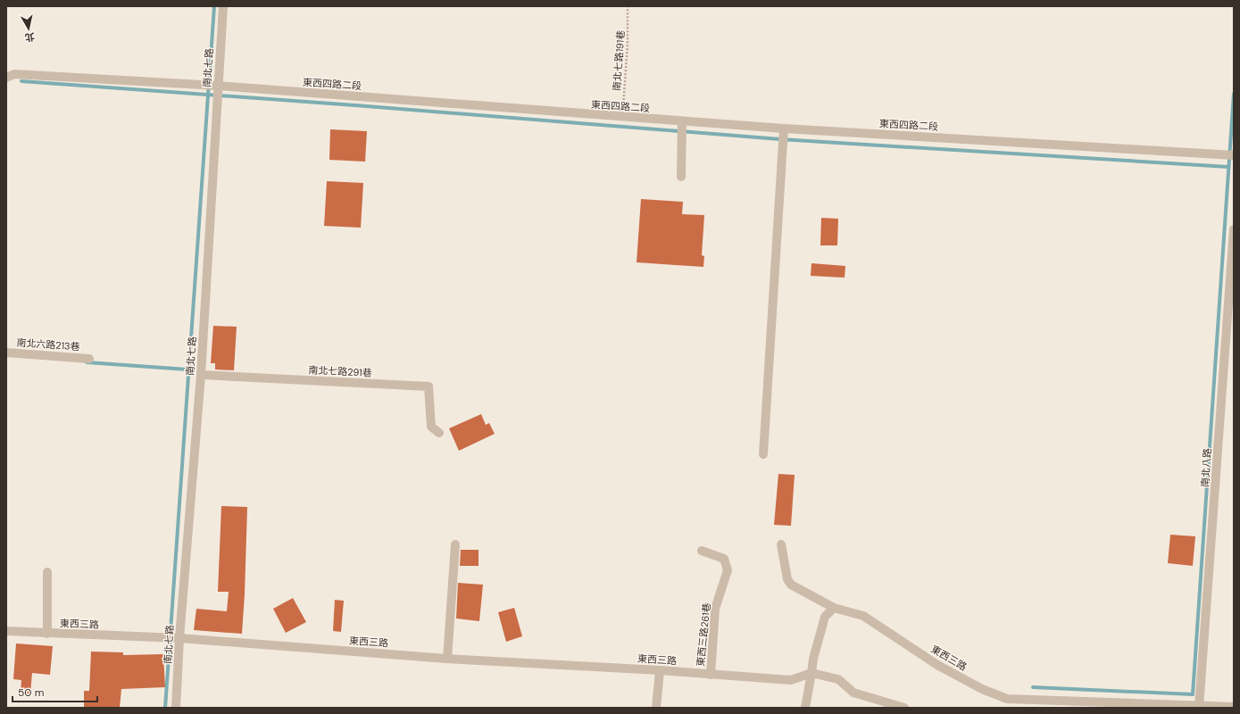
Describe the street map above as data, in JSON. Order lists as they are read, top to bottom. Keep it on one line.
{"streets":{"street":["南北七路","東西四路二段","南北六路213巷","南北七路291巷","南北八路","東西三路","東西三路261巷"],"path":["南北七路191巷"]},"crossings":[["南北七路191巷","東西四路二段"],["南北七路","東西四路二段"],["南北七路","南北七路291巷"],["南北七路","東西三路"],["南北八路","東西三路"],["東西三路","東西三路261巷"]],"scale_bar":"50 m","north":"bottom"}
